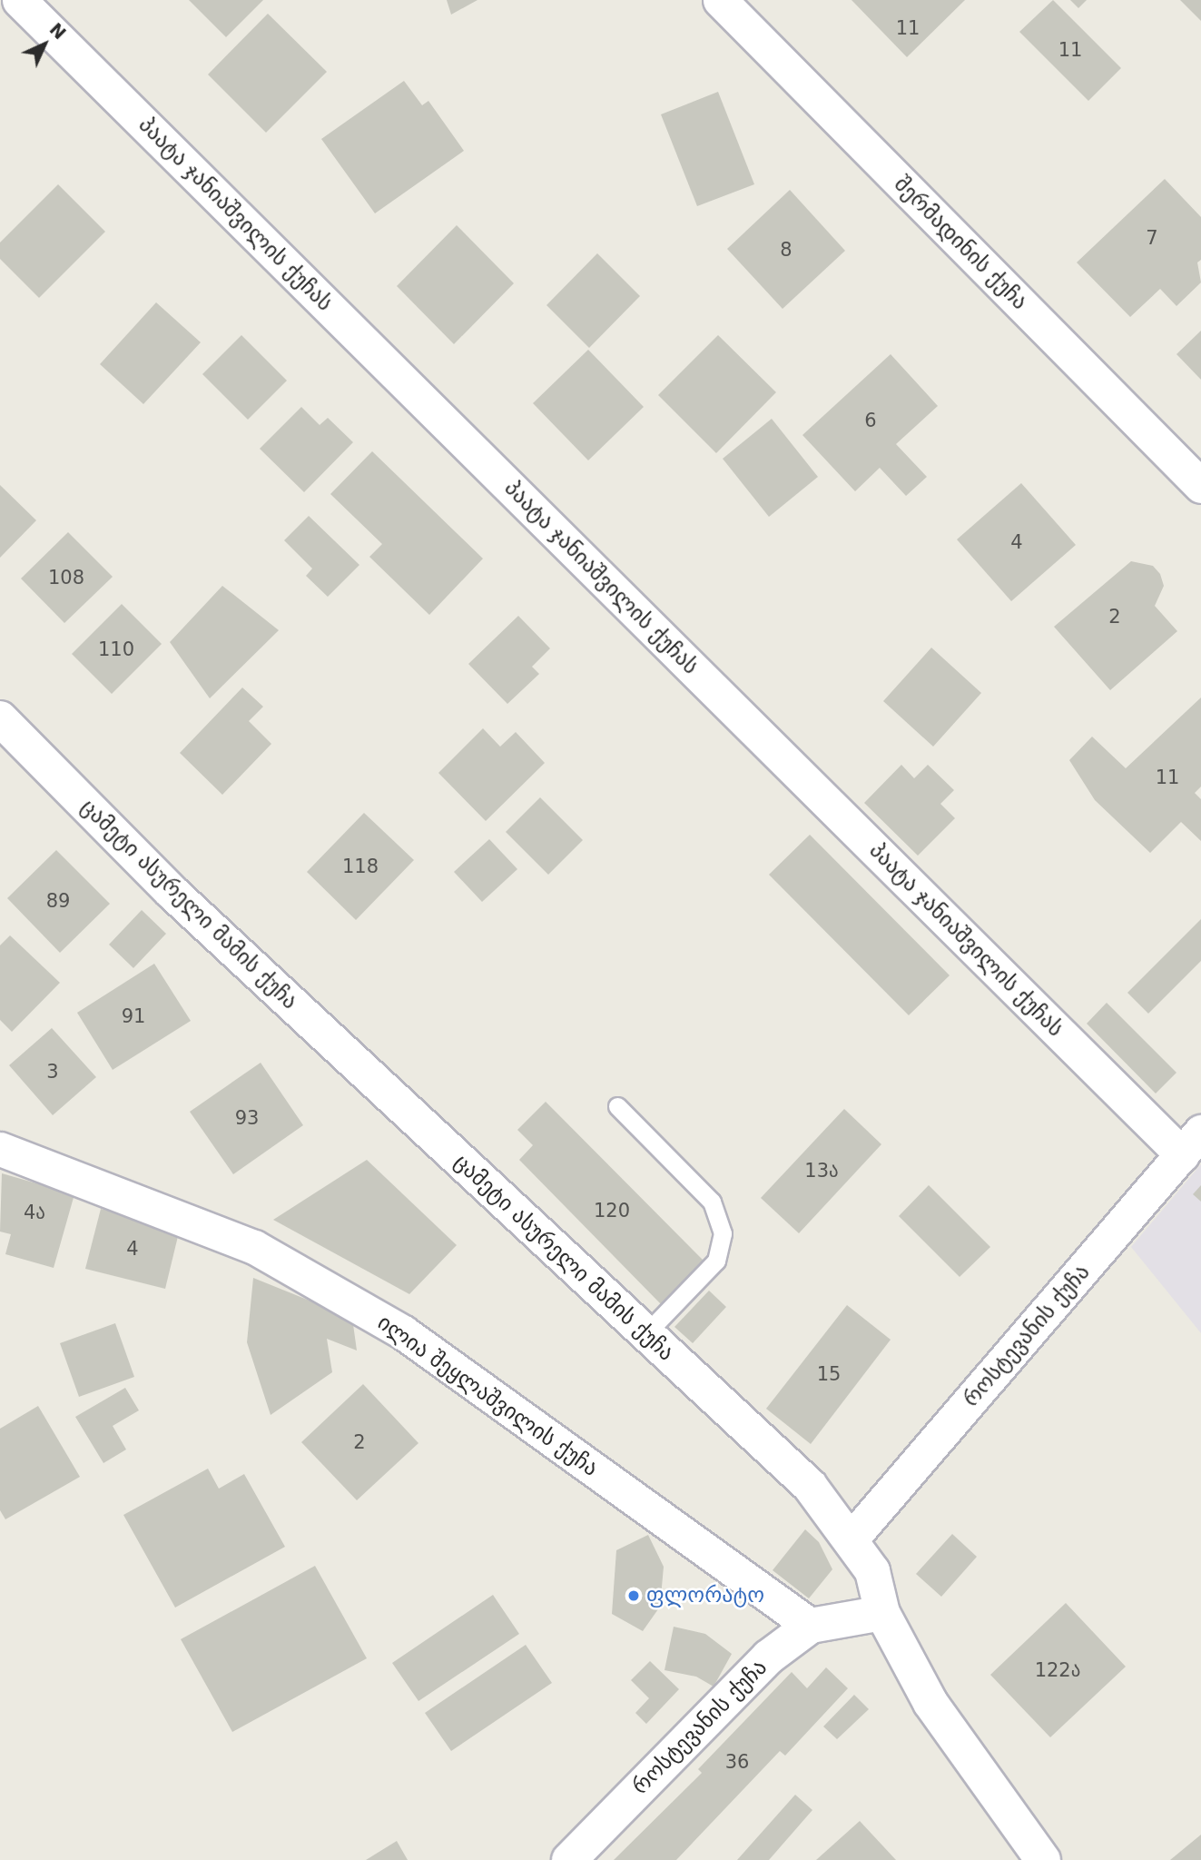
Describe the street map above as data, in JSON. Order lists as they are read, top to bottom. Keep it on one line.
{"streets":{"street":["პაატა ჯანიაშვილის ქუჩას","შერმადინის ქუჩა","ცამეტი ასურელი მამის ქუჩა","როსტევანის ქუჩა","ილია შეყლაშვილის ქუჩა"]},"crossings":[["პაატა ჯანიაშვილის ქუჩას","როსტევანის ქუჩა"],["ცამეტი ასურელი მამის ქუჩა","როსტევანის ქუჩა"],["როსტევანის ქუჩა","ილია შეყლაშვილის ქუჩა"]],"places":["ფლორატო"],"house_numbers":["11","11","7","8","6","4","108","2","110","11","118","89","91","3","93","13ა","120","4ა","4","15","2","122ა","36"],"north":"top right"}
